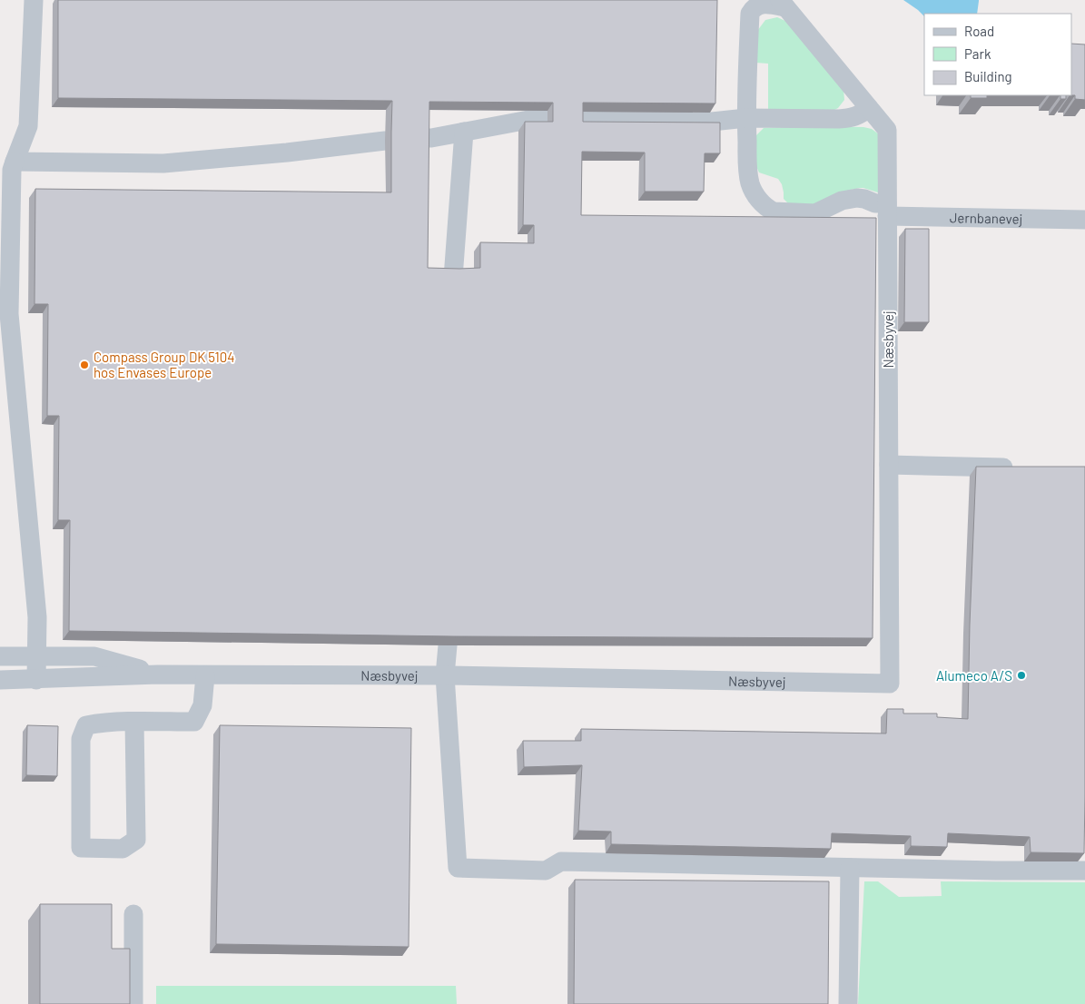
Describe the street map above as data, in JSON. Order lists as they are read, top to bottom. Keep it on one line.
{"streets":{"street":["Jernbanevej","Næsbyvej"]},"crossings":[["Jernbanevej","Næsbyvej"]],"places":["Compass Group DK 5104 hos Envases Europe","Alumeco A/S"],"legend":["Road","Park","Building"]}
